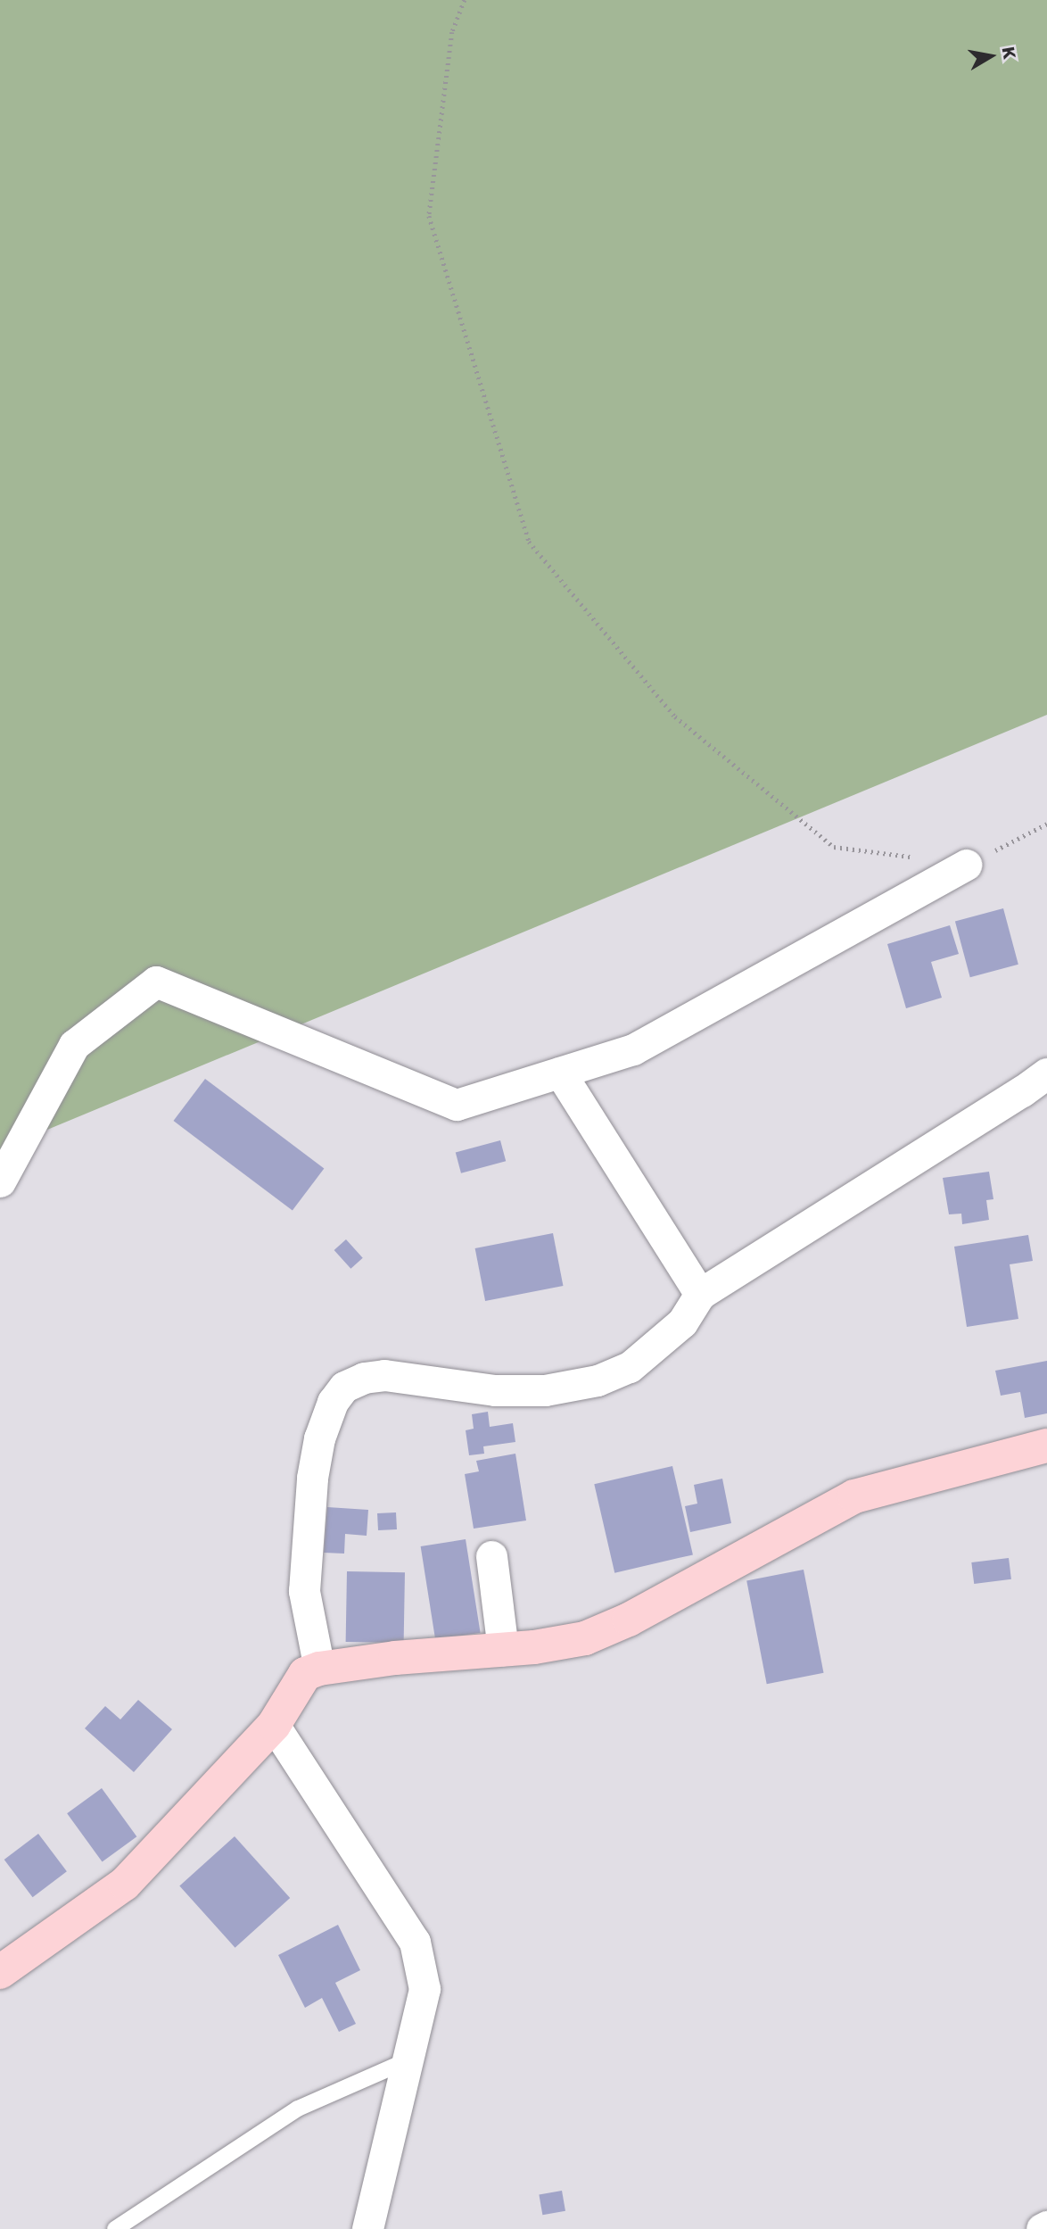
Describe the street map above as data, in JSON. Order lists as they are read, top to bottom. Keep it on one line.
{"north":"right"}
